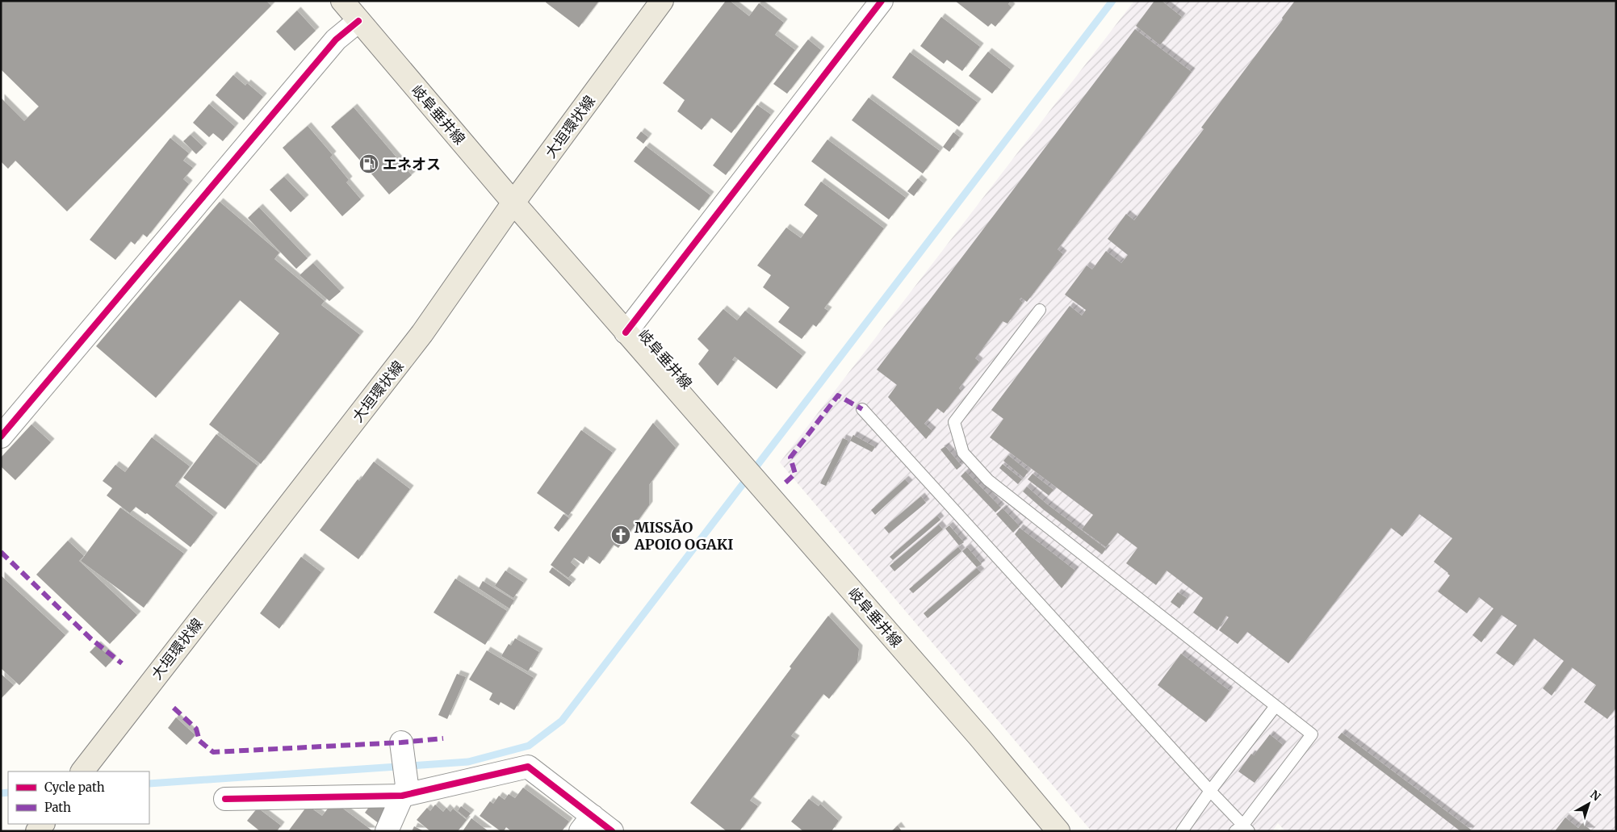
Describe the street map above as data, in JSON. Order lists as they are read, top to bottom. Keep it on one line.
{"streets":{"main road":["岐阜垂井線","大垣環状線"]},"crossings":[["岐阜垂井線","大垣環状線"]],"places":{"fuel station":["エネオス"],"church":["MISSĀO APOIO OGAKI"]},"legend":["Cycle path","Path"],"north":"top right"}
